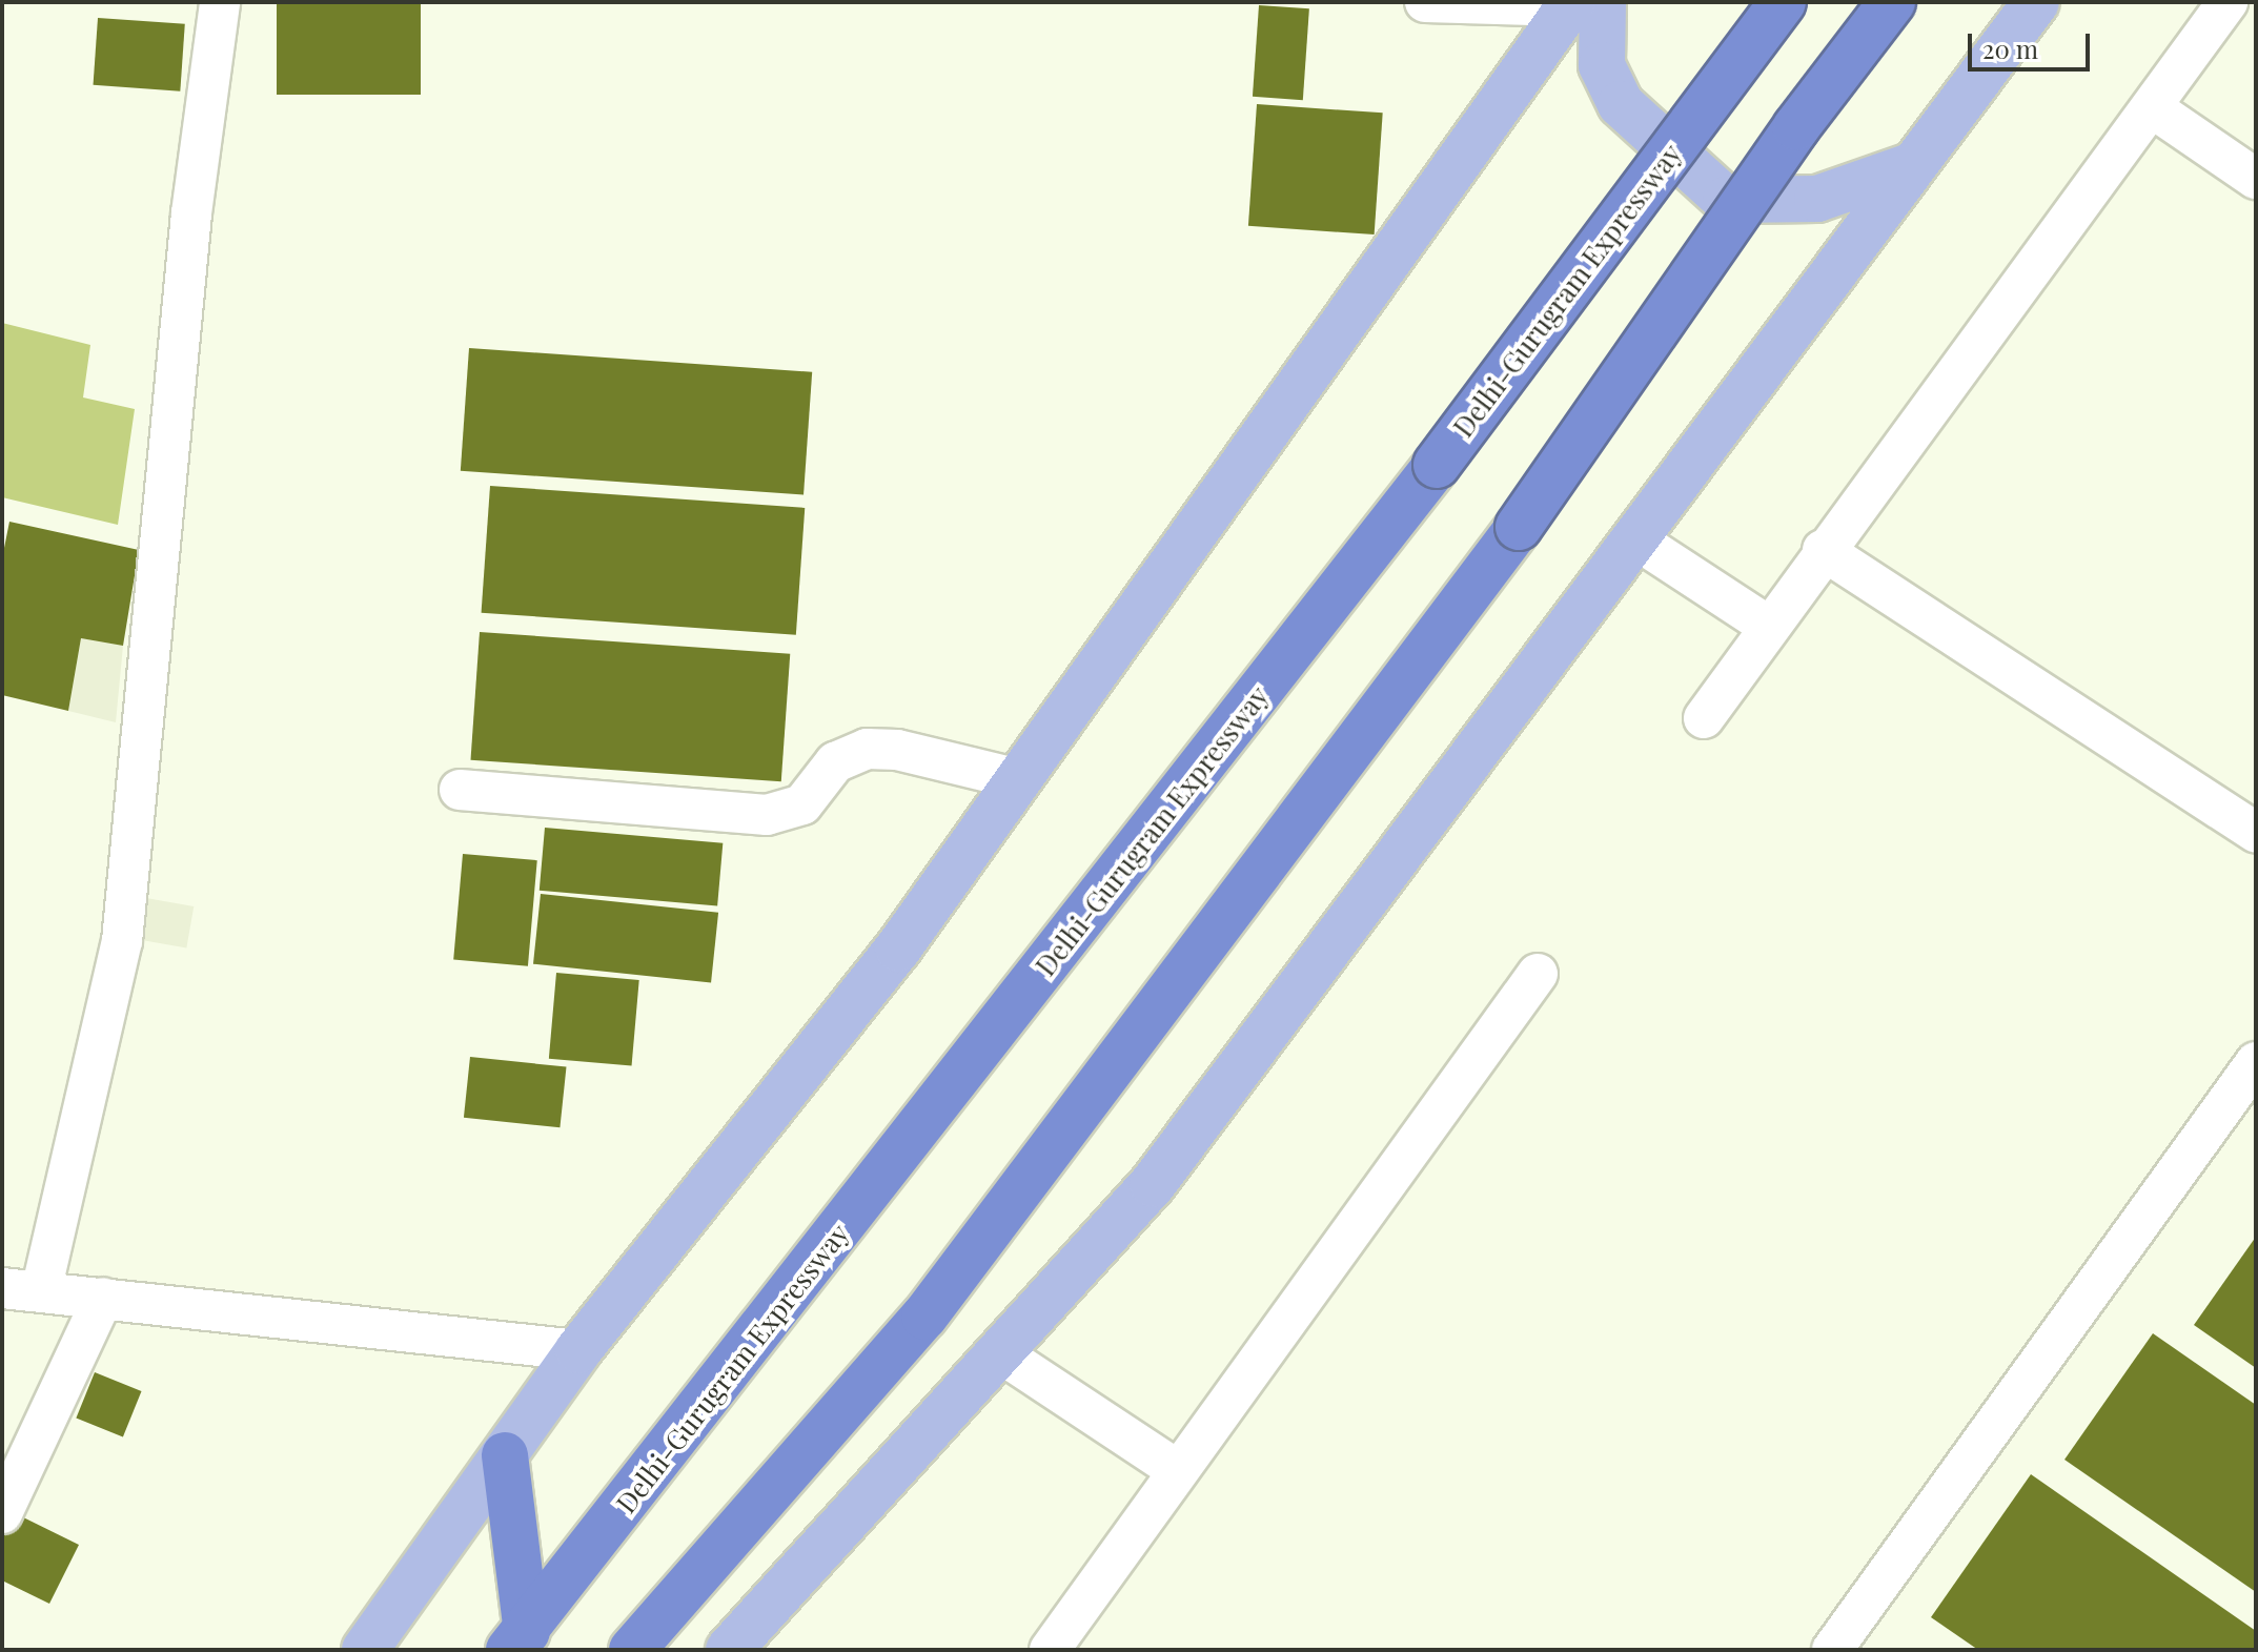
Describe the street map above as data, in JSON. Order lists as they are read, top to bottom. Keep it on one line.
{"streets":{"highway":["Delhi-Gurugram Expressway"]},"scale_bar":"20 m"}
